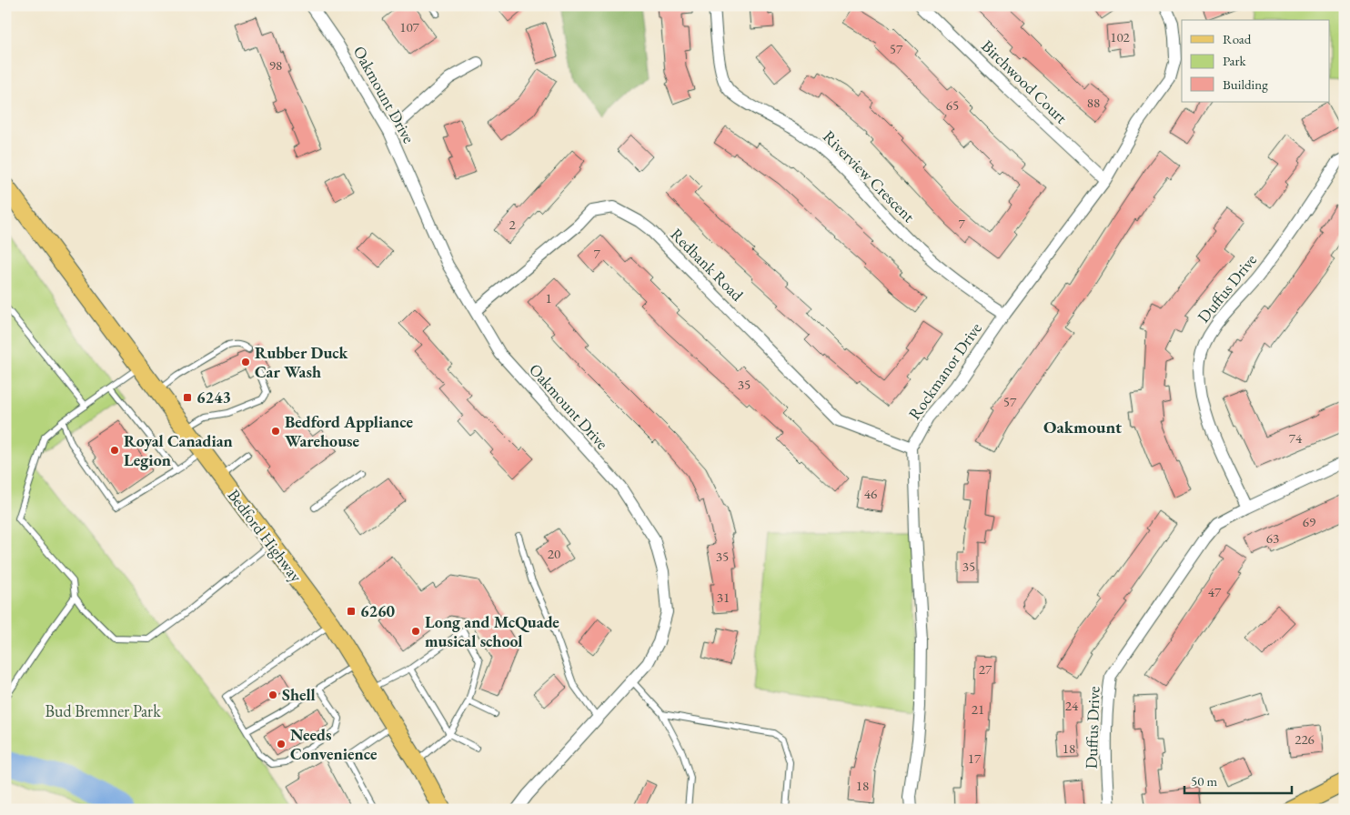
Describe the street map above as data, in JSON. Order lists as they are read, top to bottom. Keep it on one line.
{"streets":{"main road":["Bedford Highway"],"street":["Birchwood Court","Oakmount Drive","Riverview Crescent","Redbank Road","Duffus Drive","Rockmanor Drive"]},"crossings":[["Birchwood Court","Rockmanor Drive"],["Oakmount Drive","Redbank Road"],["Riverview Crescent","Rockmanor Drive"],["Redbank Road","Rockmanor Drive"]],"districts":["Oakmount"],"parks":["Bud Bremner Park"],"places":{"other":["Rubber Duck Car Wash","Bedford Appliance Warehouse","Royal Canadian Legion","Long and McQuade musical school","Shell","Needs Convenience"],"transit":["6243","6260"]},"house_numbers":["107","102","57","98","88","65","7","2","7","1","35","57","74","46","69","63","20","35","35","47","31","27","24","21","226","18","17","18"],"legend":["Road","Park","Building"],"scale_bar":"50 m"}
